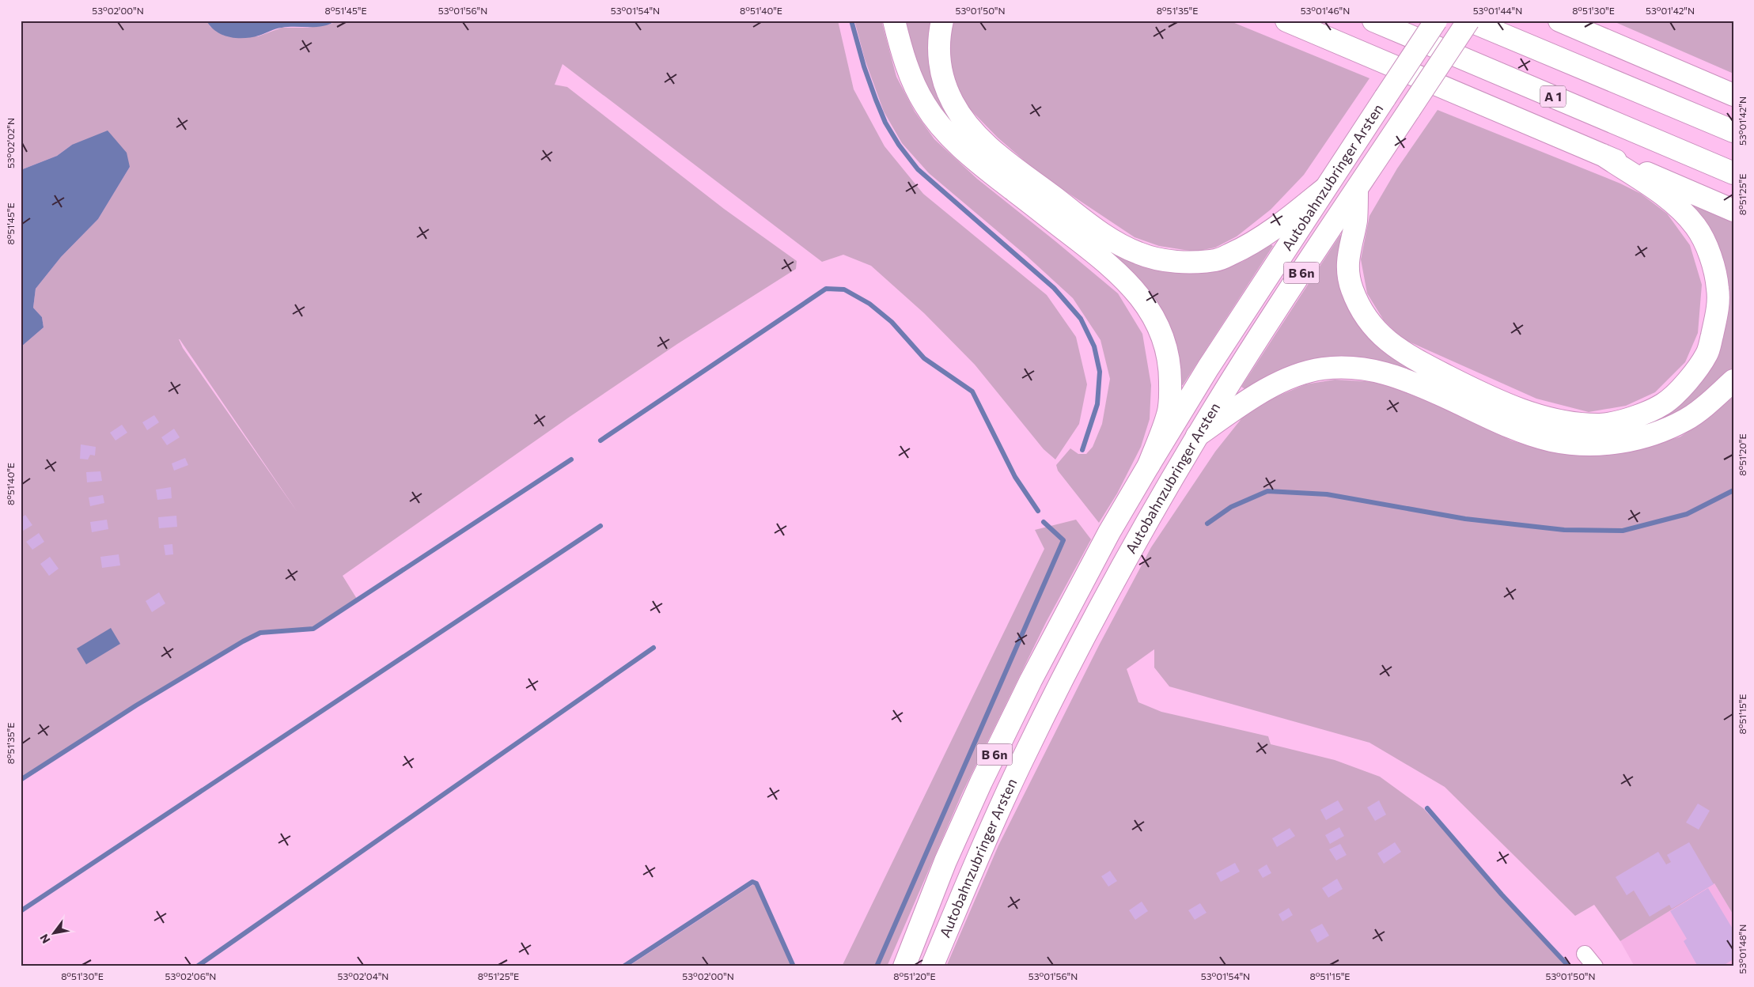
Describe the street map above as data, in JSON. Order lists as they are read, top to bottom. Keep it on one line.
{"streets":{"highway":["A 1","Autobahnzubringer Arsten","B 6n"]},"north":"bottom left","coordinates":["53°02'00\"N","8°51'45\"E","53°01'56\"N","53°01'54\"N","8°51'40\"E","53°01'50\"N","8°51'35\"E","53°01'46\"N","53°01'44\"N","8°51'30\"E","53°01'42\"N","53°02'02\"N","8°51'25\"E","8°51'20\"E","8°51'15\"E","53°01'48\"N","53°02'06\"N","53°02'04\"N"]}
